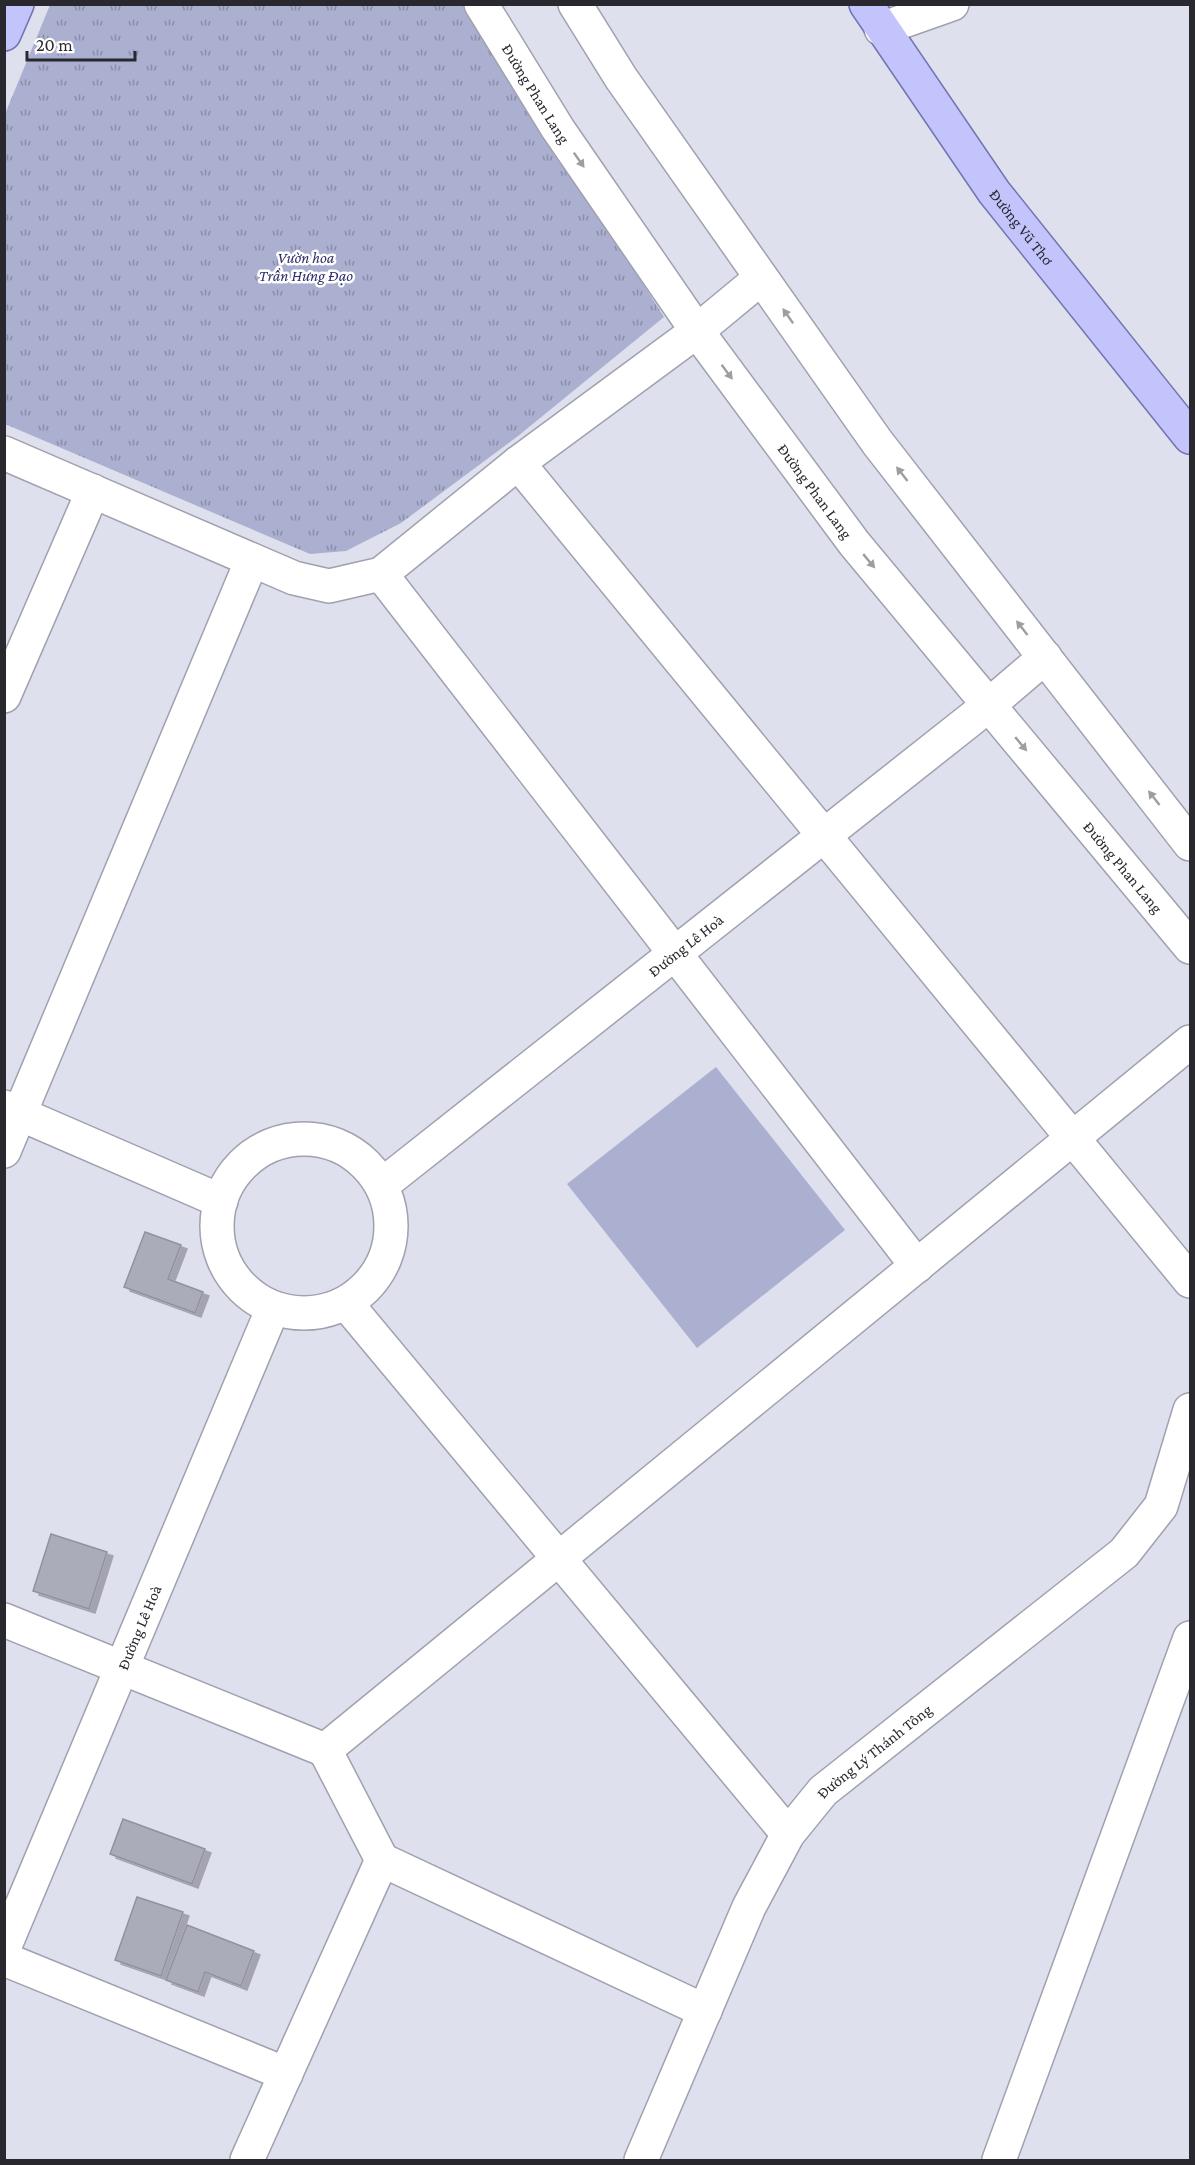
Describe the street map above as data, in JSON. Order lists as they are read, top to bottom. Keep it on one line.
{"streets":{"main road":["Đường Vũ Thơ"],"street":["Đường Phan Lang","Đường Lê Hoà","Đường Lý Thánh Tông"]},"crossings":[["Đường Phan Lang","Đường Lê Hoà"]],"parks":["Vườn hoa Trần Hưng Đạo"],"scale_bar":"20 m"}
